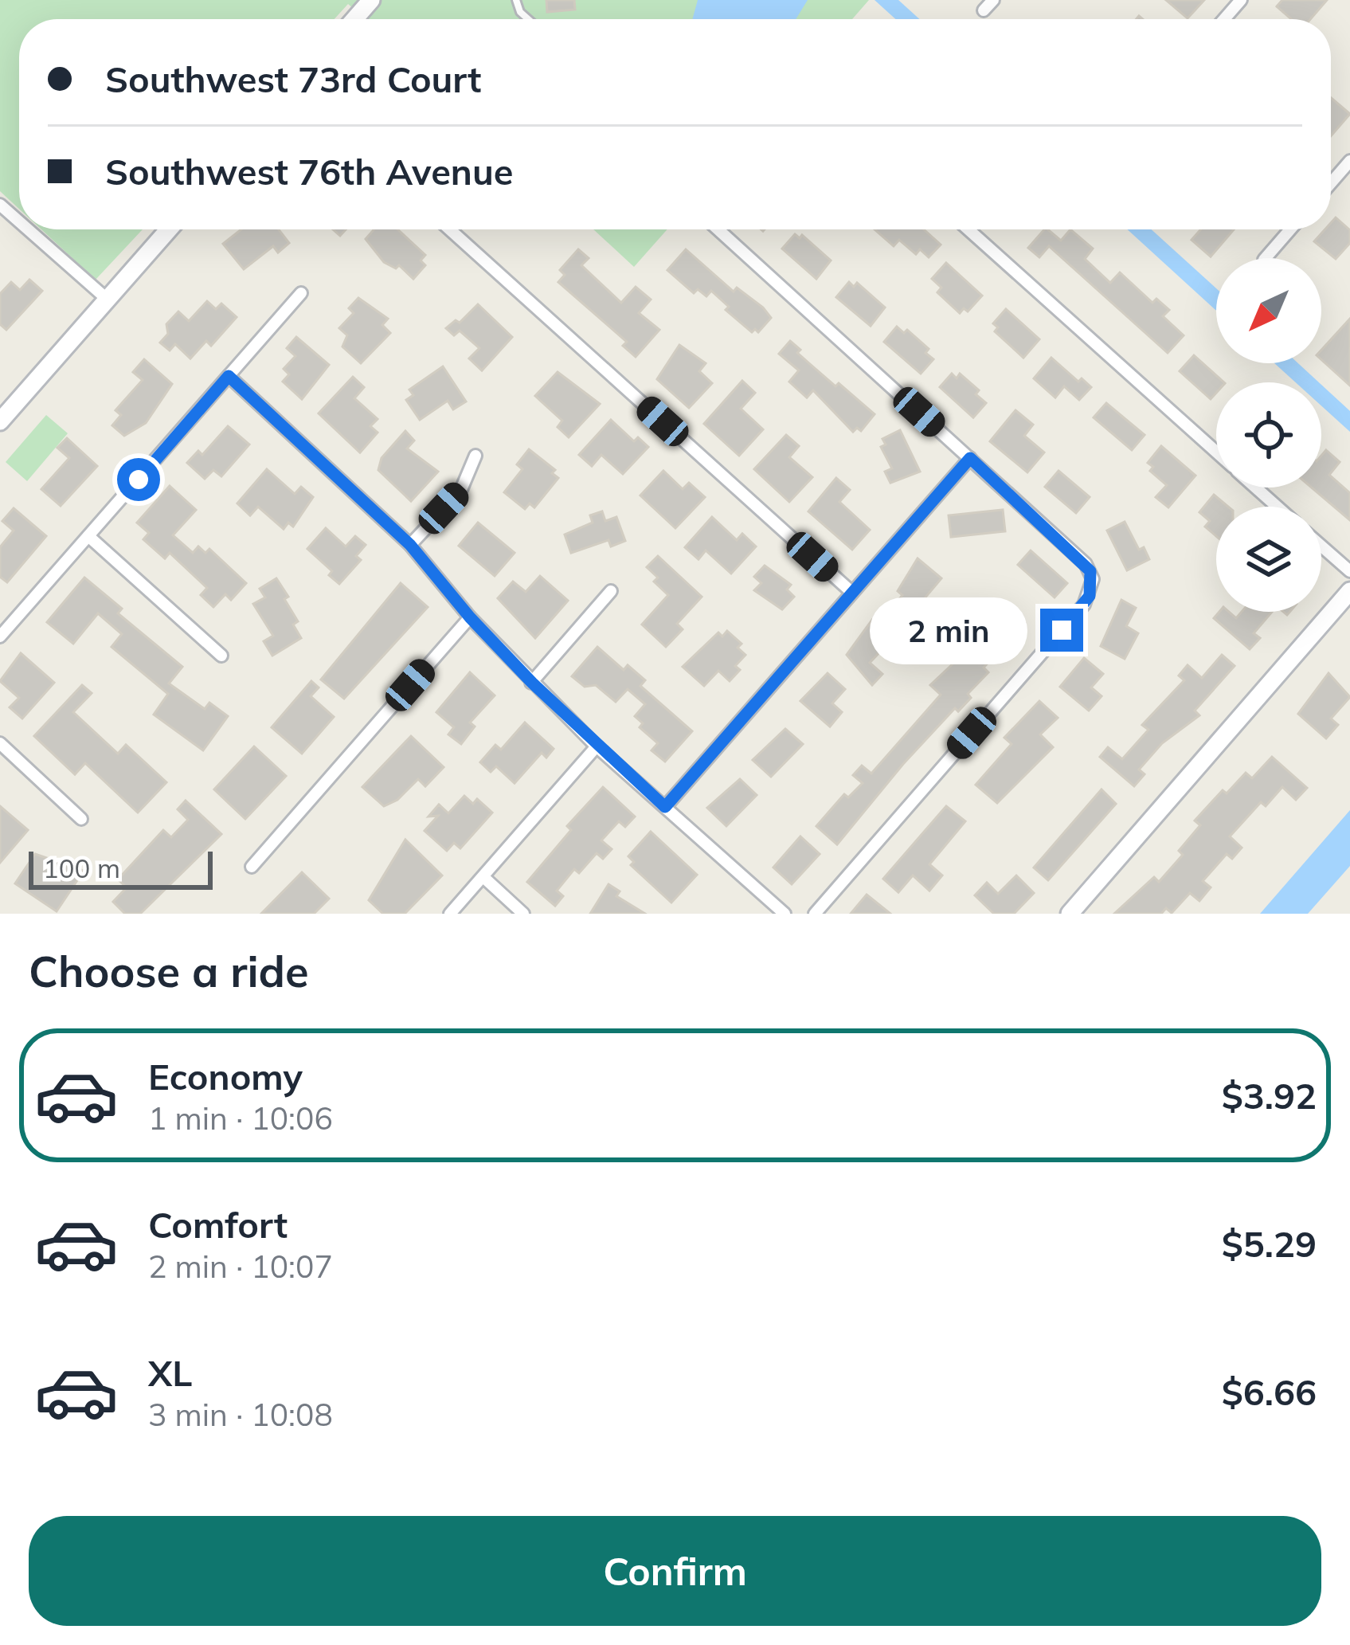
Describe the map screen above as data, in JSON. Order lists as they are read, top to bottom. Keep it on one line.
{"scale_bar":"100 m","north":"bottom left","page":{"banner":["Southwest 73rd Court","Southwest 76th Avenue"],"bubble":"2 min","scale":"100 m","heading":"Choose a ride","list":[{"name":"Economy","note":"1 min · 10:06","value":"$3.92"},{"name":"Comfort","note":"2 min · 10:07","value":"$5.29"},{"name":"XL","note":"3 min · 10:08","value":"$6.66"}],"buttons":"Confirm"}}
